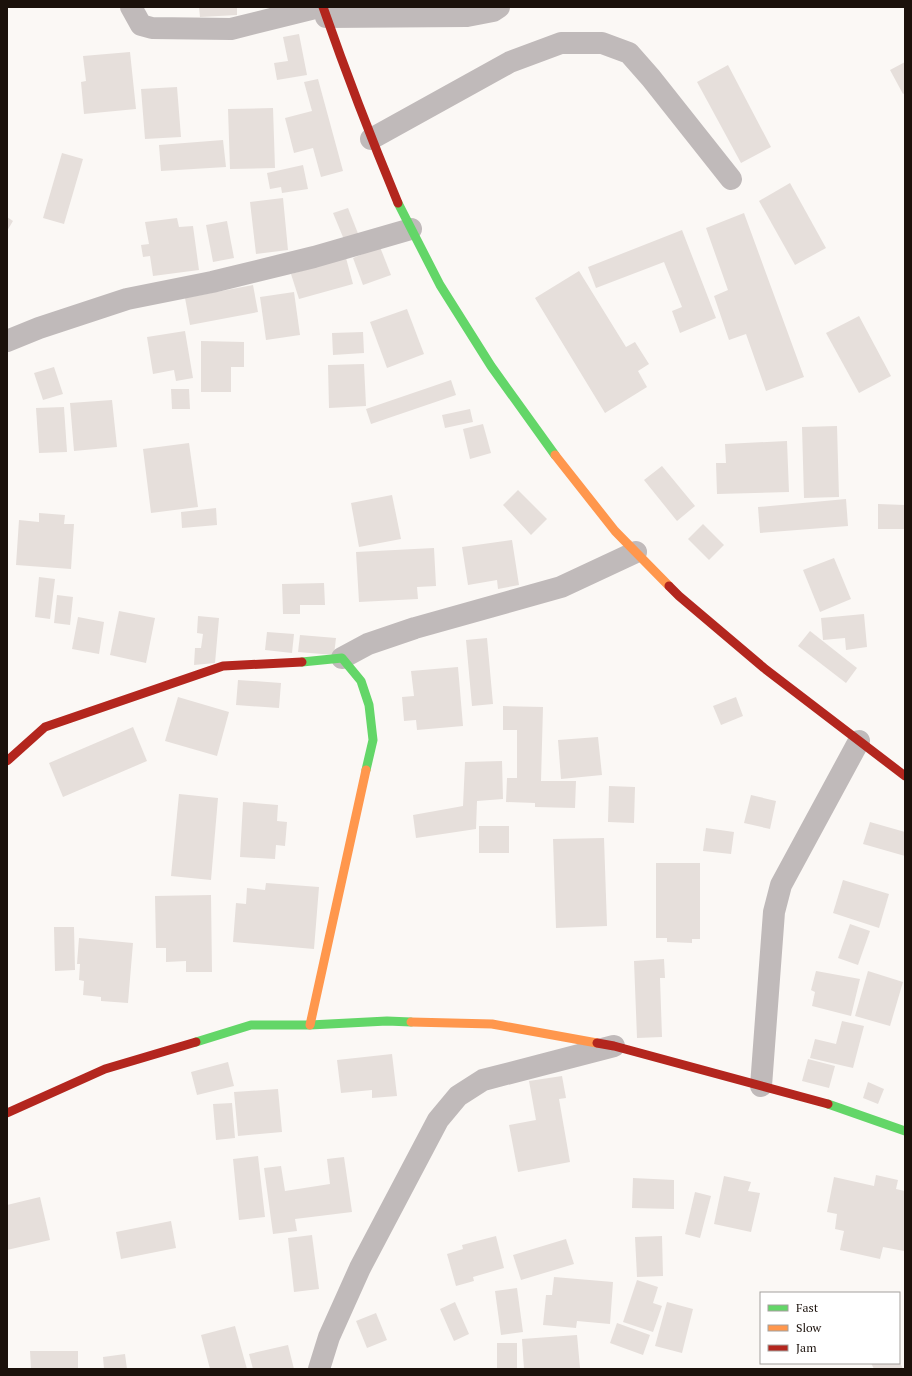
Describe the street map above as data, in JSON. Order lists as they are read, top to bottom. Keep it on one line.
{"legend":["Fast","Slow","Jam"]}
